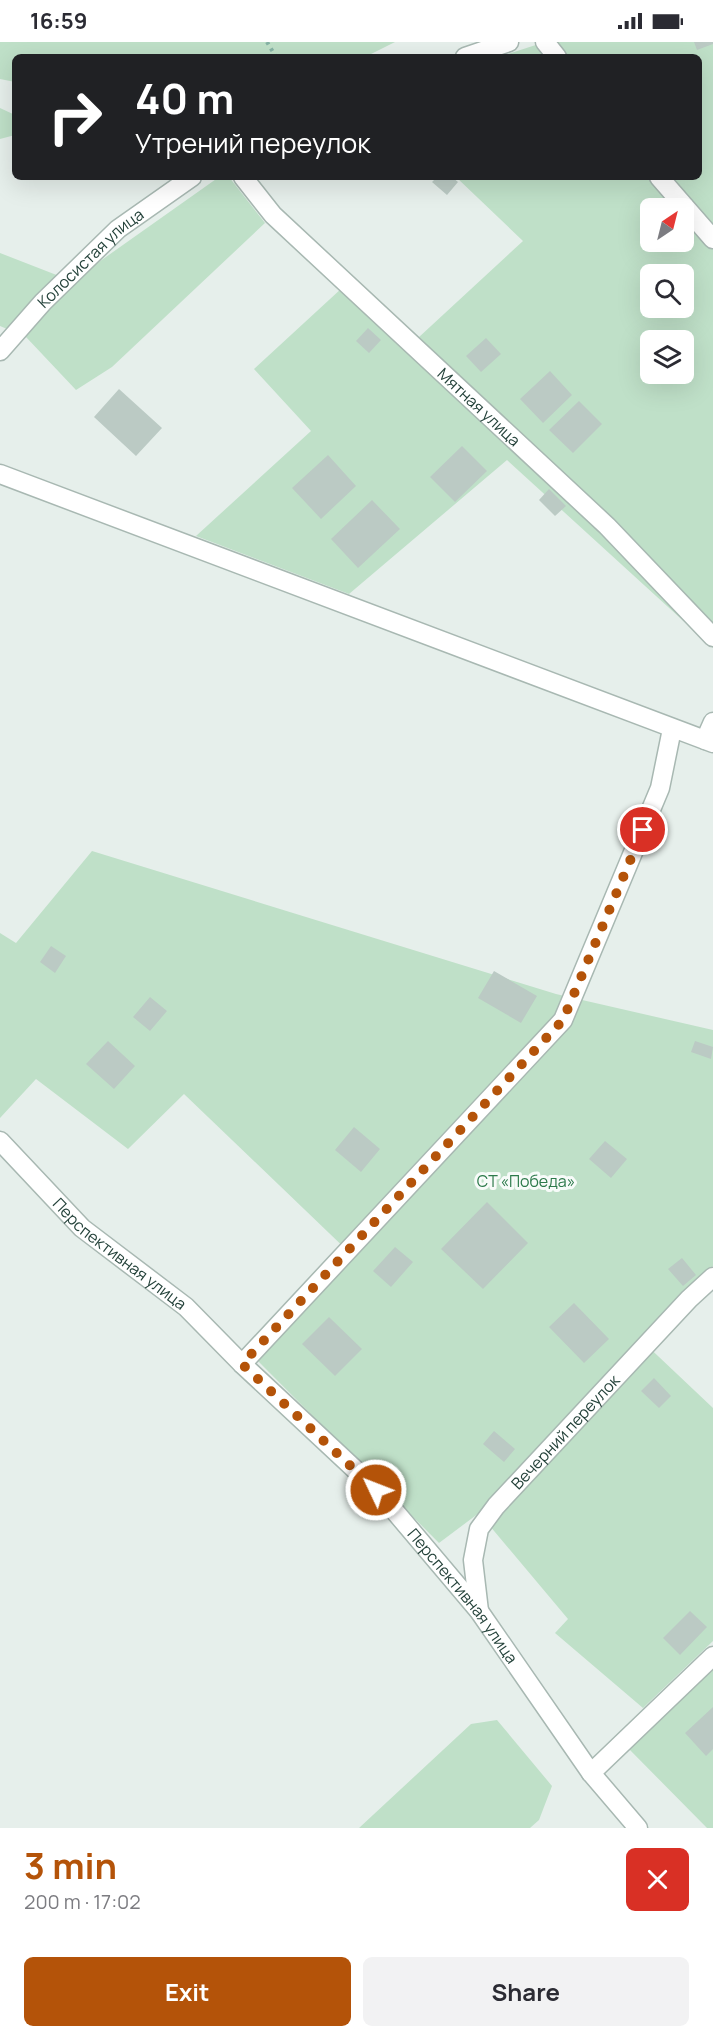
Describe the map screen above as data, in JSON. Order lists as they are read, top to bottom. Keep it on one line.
{"streets":{"street":["Колосистая улица","Мятная улица","Перспективная улица","Вечерний переулок"]},"crossings":[["Перспективная улица","Вечерний переулок"]],"parks":["СТ «Победа»"],"north":"top right","page":{"status":"16:59","turn":["40 m","Утрений переулок"],"heading":["3 min","200 m · 17:02"],"buttons":["Exit","Share"]}}
